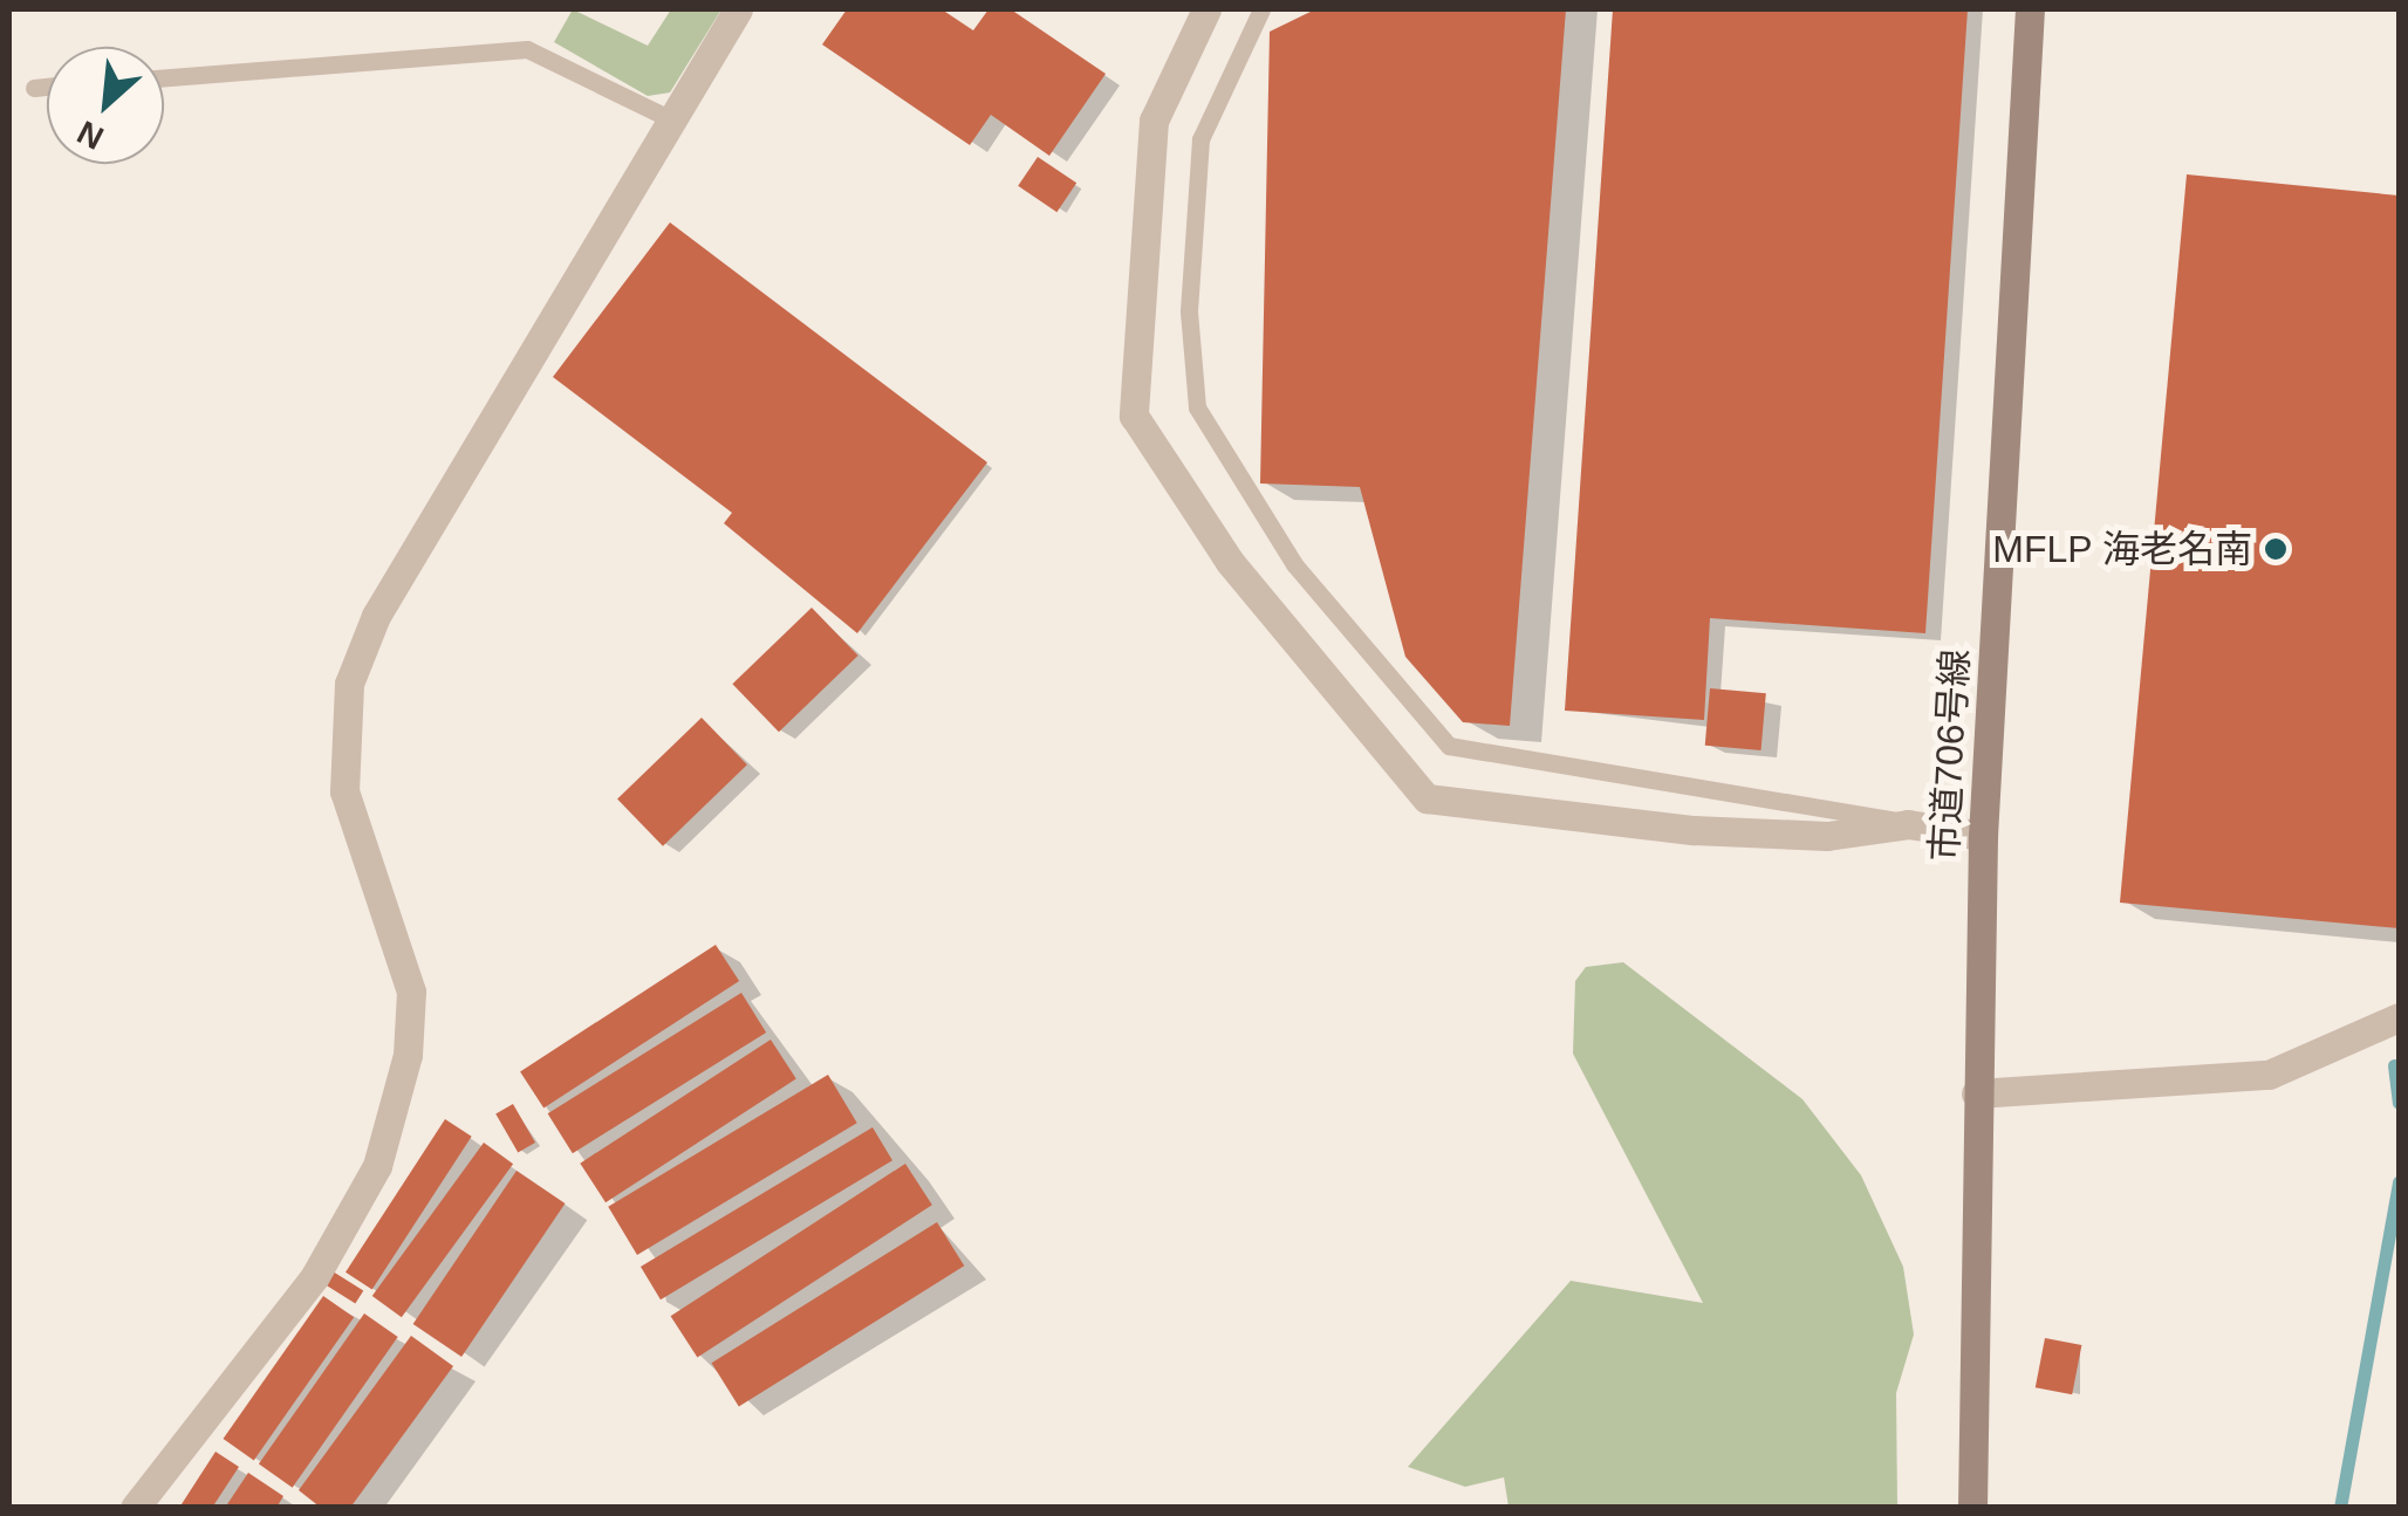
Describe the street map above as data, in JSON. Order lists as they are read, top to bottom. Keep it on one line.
{"streets":{"street":["市道706号線"]},"places":["MFLP 海老名南"],"north":"bottom left"}
